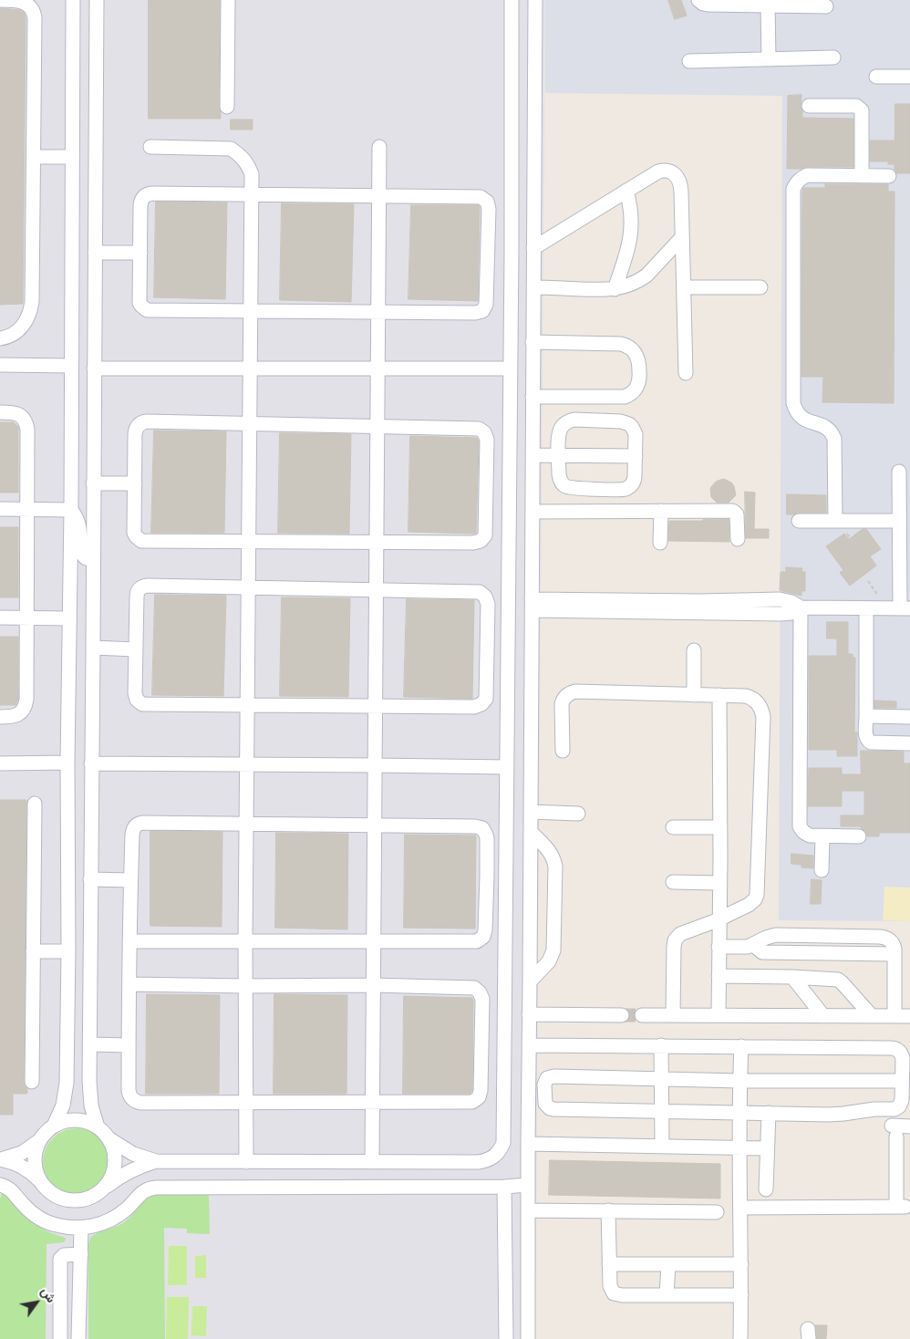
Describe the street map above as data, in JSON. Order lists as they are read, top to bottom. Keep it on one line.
{"north":"top right"}
